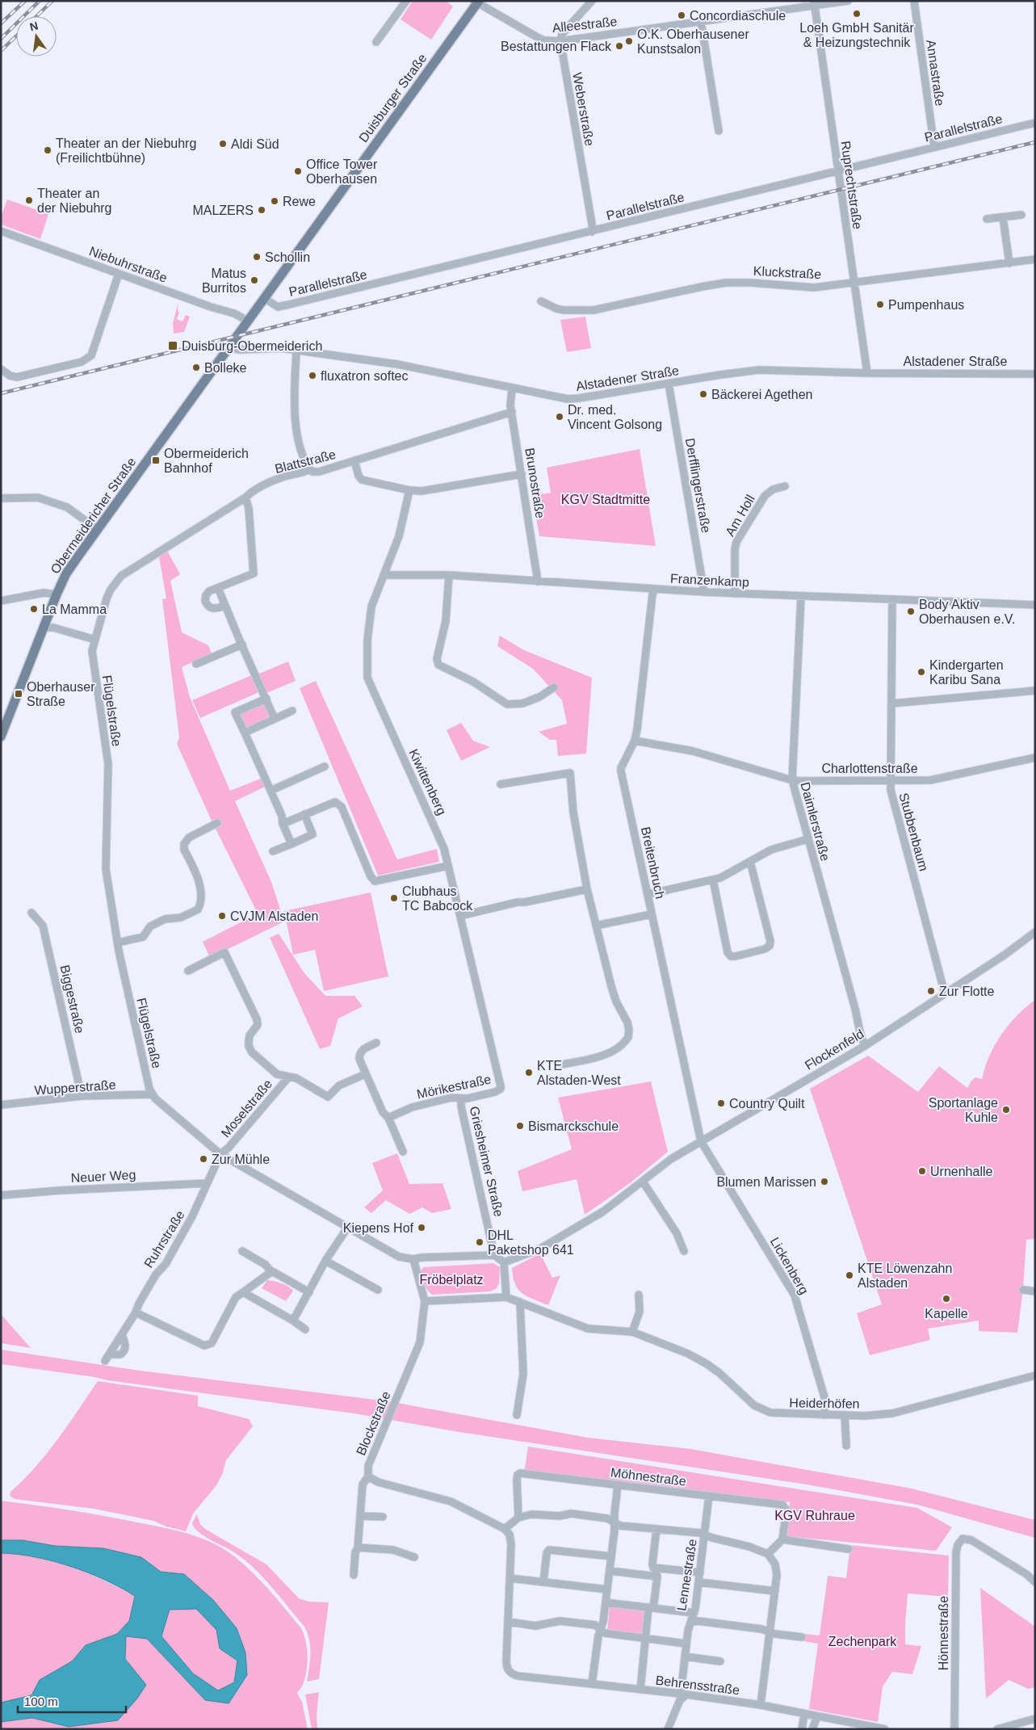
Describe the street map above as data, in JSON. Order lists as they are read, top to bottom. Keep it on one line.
{"streets":{"main road":["Duisburger Straße","Obermeidericher Straße"],"street":["Alleestraße","Annastraße","Weberstraße","Parallelstraße","Ruprechtstraße","Niebuhrstraße","Kluckstraße","Alstadener Straße","Blattstraße","Brunostraße","Derfflingerstraße","Am Holl","Franzenkamp","Flügelstraße","Charlottenstraße","Kiwittenberg","Daimlerstraße","Stubbenbaum","Breitenbruch","Biggestraße","Flockenfeld","Mörikestraße","Wupperstraße","Moselstraße","Griesheimer Straße","Neuer Weg","Ruhrstraße","Lickenberg","Heiderhöfen","Blockstraße","Möhnestraße","Lennestraße","Hönnestraße","Behrensstraße"]},"crossings":[["Alleestraße","Duisburger Straße"],["Alleestraße","Weberstraße"],["Alleestraße","Ruprechtstraße"],["Annastraße","Parallelstraße"],["Duisburger Straße","Parallelstraße"],["Duisburger Straße","Niebuhrstraße"],["Duisburger Straße","Alstadener Straße"],["Duisburger Straße","Obermeidericher Straße"],["Weberstraße","Parallelstraße"],["Parallelstraße","Ruprechtstraße"],["Ruprechtstraße","Kluckstraße"],["Ruprechtstraße","Alstadener Straße"],["Alstadener Straße","Brunostraße"],["Alstadener Straße","Derfflingerstraße"],["Alstadener Straße","Obermeidericher Straße"],["Blattstraße","Brunostraße"],["Blattstraße","Flügelstraße"],["Brunostraße","Franzenkamp"],["Derfflingerstraße","Franzenkamp"],["Am Holl","Franzenkamp"],["Franzenkamp","Kiwittenberg"],["Franzenkamp","Daimlerstraße"],["Franzenkamp","Stubbenbaum"],["Franzenkamp","Breitenbruch"],["Flügelstraße","Wupperstraße"],["Charlottenstraße","Daimlerstraße"],["Charlottenstraße","Stubbenbaum"],["Charlottenstraße","Breitenbruch"],["Kiwittenberg","Mörikestraße"],["Daimlerstraße","Flockenfeld"],["Stubbenbaum","Flockenfeld"],["Breitenbruch","Flockenfeld"],["Breitenbruch","Lickenberg"],["Biggestraße","Wupperstraße"],["Flockenfeld","Lickenberg"],["Mörikestraße","Griesheimer Straße"],["Moselstraße","Ruhrstraße"],["Neuer Weg","Ruhrstraße"],["Lickenberg","Heiderhöfen"],["Heiderhöfen","Blockstraße"],["Möhnestraße","Lennestraße"],["Lennestraße","Behrensstraße"]],"parks":["KGV Stadtmitte","Fröbelplatz","KGV Ruhraue","Zechenpark"],"places":{"other":["Loeh GmbH Sanitär & Heizungstechnik","Concordiaschule","O.K. Oberhausener Kunstsalon","Bestattungen Flack","Aldi Süd","Theater an der Niebuhrg (Freilichtbühne)","Office Tower Oberhausen","Theater an der Niebuhrg","Rewe","MALZERS","Schollin","Matus Burritos","Pumpenhaus","Bolleke","fluxatron softec","Bäckerei Agethen","Dr. med. Vincent Golsong","La Mamma","Body Aktiv Oberhausen e.V.","Kindergarten Karibu Sana","Clubhaus TC Babcock","CVJM Alstaden","Zur Flotte","KTE Alstaden-West","Country Quilt","Sportanlage Kuhle","Bismarckschule","Zur Mühle","Urnenhalle","Blumen Marissen","Kiepens Hof","DHL Paketshop 641","KTE Löwenzahn Alstaden","Kapelle"],"transit":["Duisburg-Obermeiderich","Obermeiderich Bahnhof","Oberhauser Straße"]},"scale_bar":"100 m","north":"top"}
